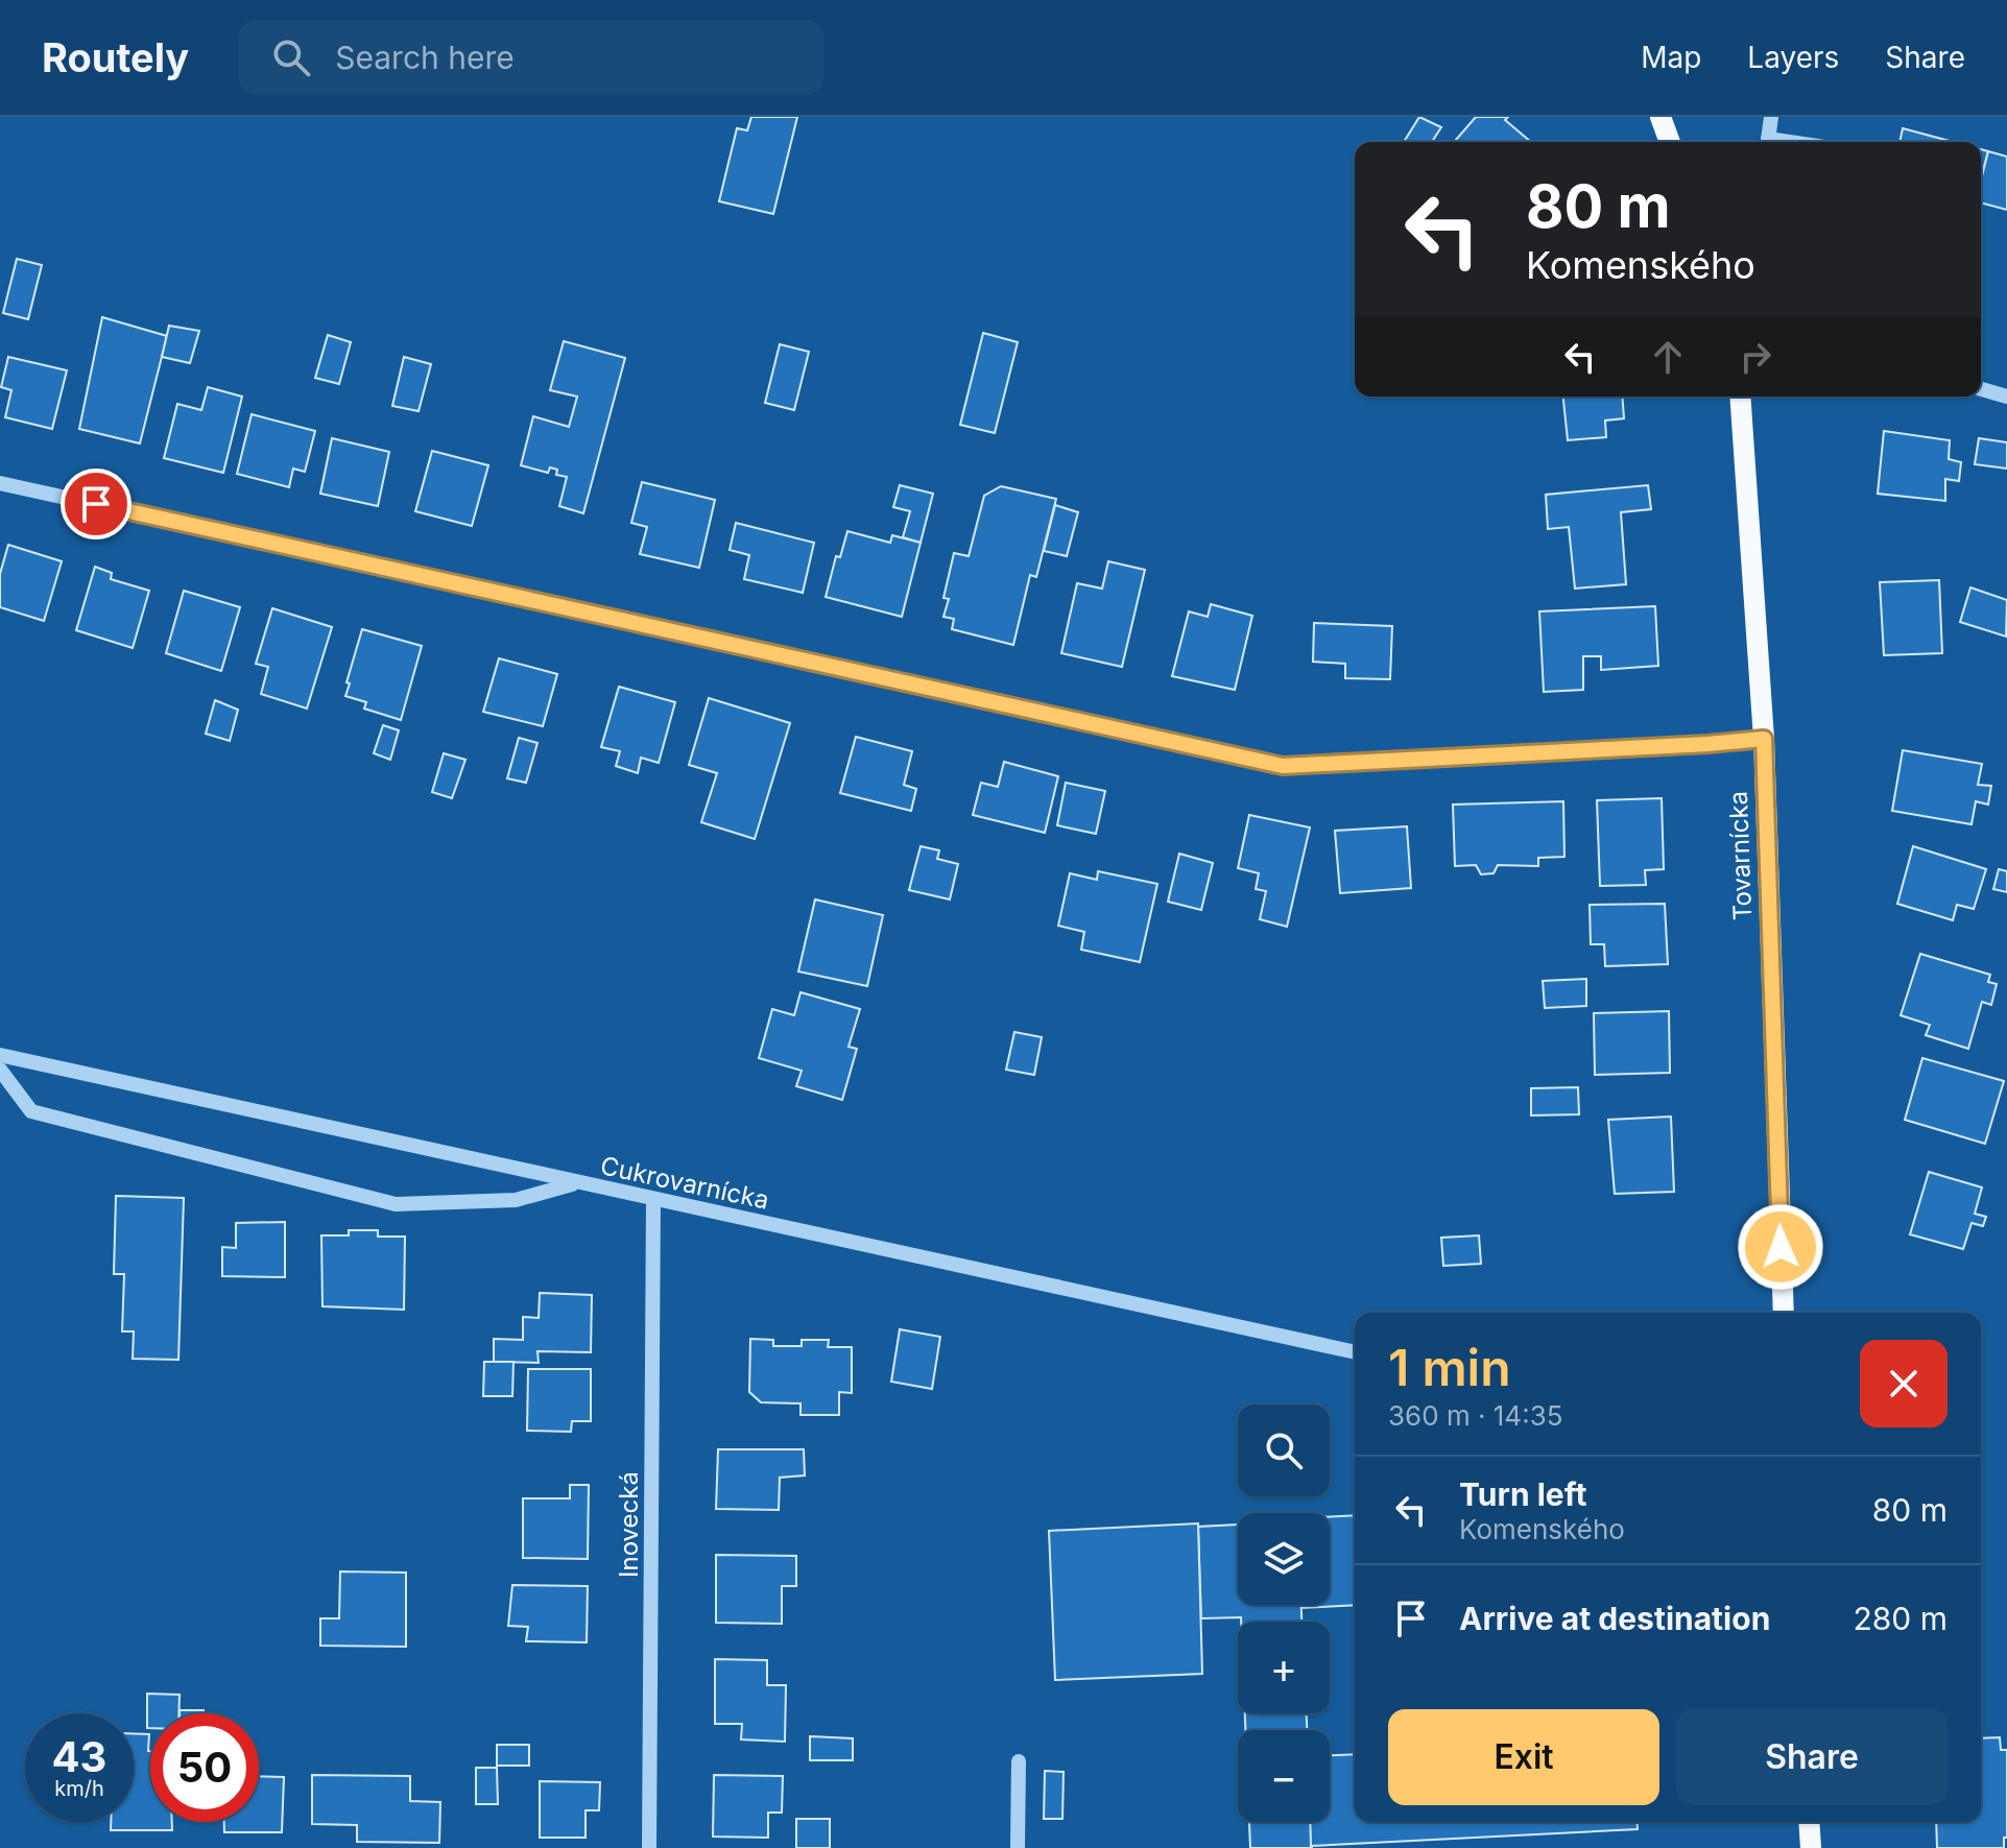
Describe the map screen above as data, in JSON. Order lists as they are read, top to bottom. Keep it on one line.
{"streets":{"main road":["Tovarnícka"],"street":["Cukrovarnícka","Inovecká"]},"crossings":[["Cukrovarnícka","Inovecká"]],"page":{"header":"Routely","search":"Search here","nav":["Map","Layers","Share"],"turn":["80 m","Komenského"],"heading":["1 min","360 m · 14:35"],"map_buttons":["+","−"],"list":[{"name":"Turn left","note":"Komenského","value":"80 m"},{"name":"Arrive at destination","value":"280 m"}],"buttons":["Exit","Share"],"speed":"43 km/h","limit":"50"}}
